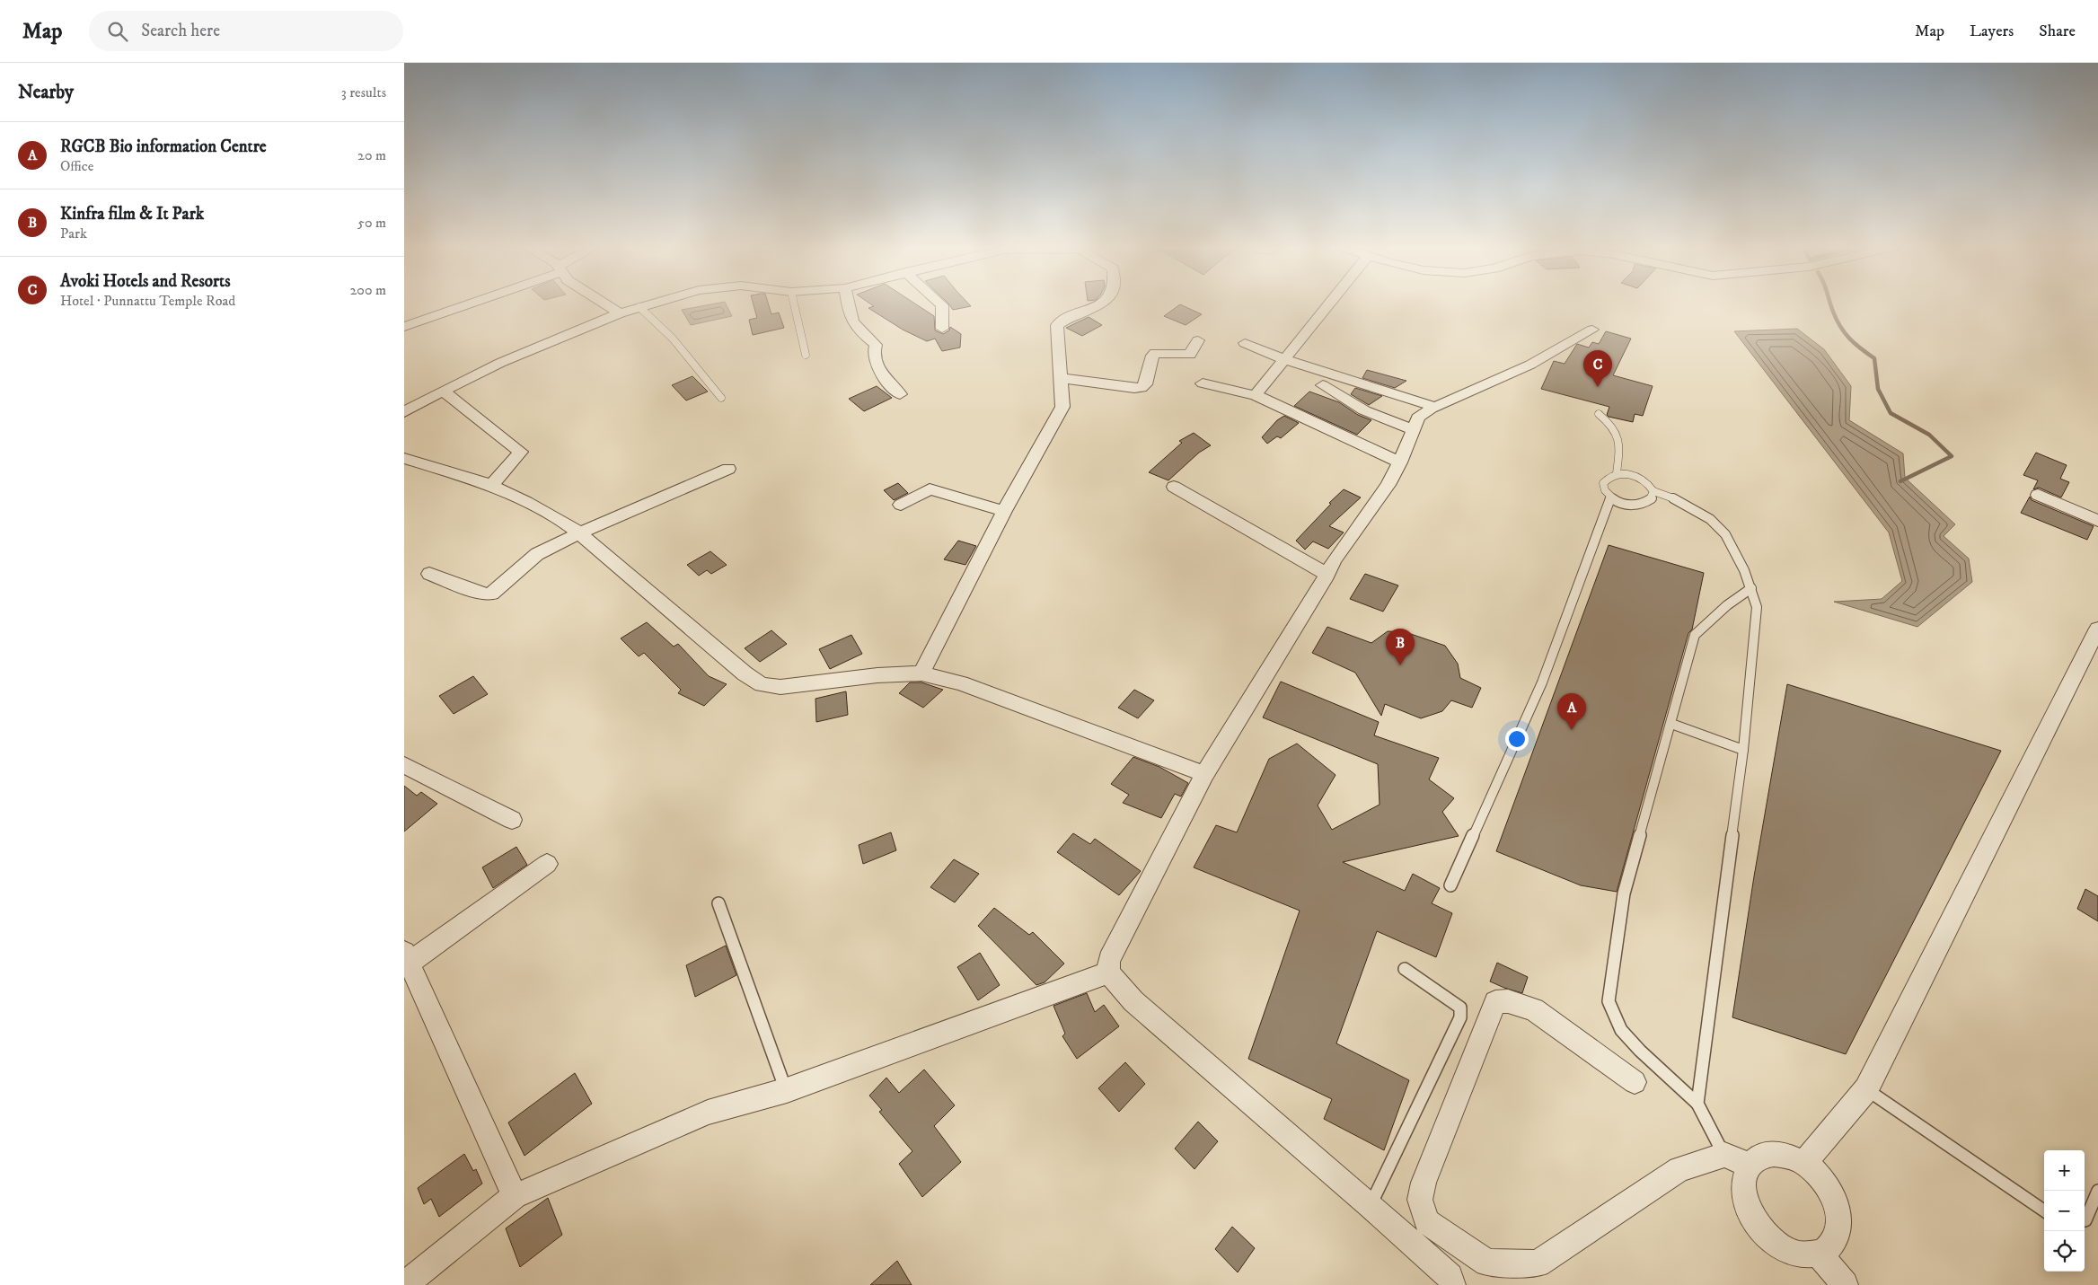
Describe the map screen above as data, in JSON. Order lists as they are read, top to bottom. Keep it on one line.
{"page":{"header":"Map","search":"Search here","nav":["Map","Layers","Share"],"heading":["Nearby","3 results"],"list":[{"mark":"A","name":"RGCB Bio information Centre","note":"Office","value":"20 m"},{"mark":"B","name":"Kinfra film & It Park","note":"Park","value":"50 m"},{"mark":"C","name":"Avoki Hotels and Resorts","note":"Hotel · Punnattu Temple Road","value":"200 m"}],"pins":["C","B","A"],"map_buttons":["+","−"]}}
